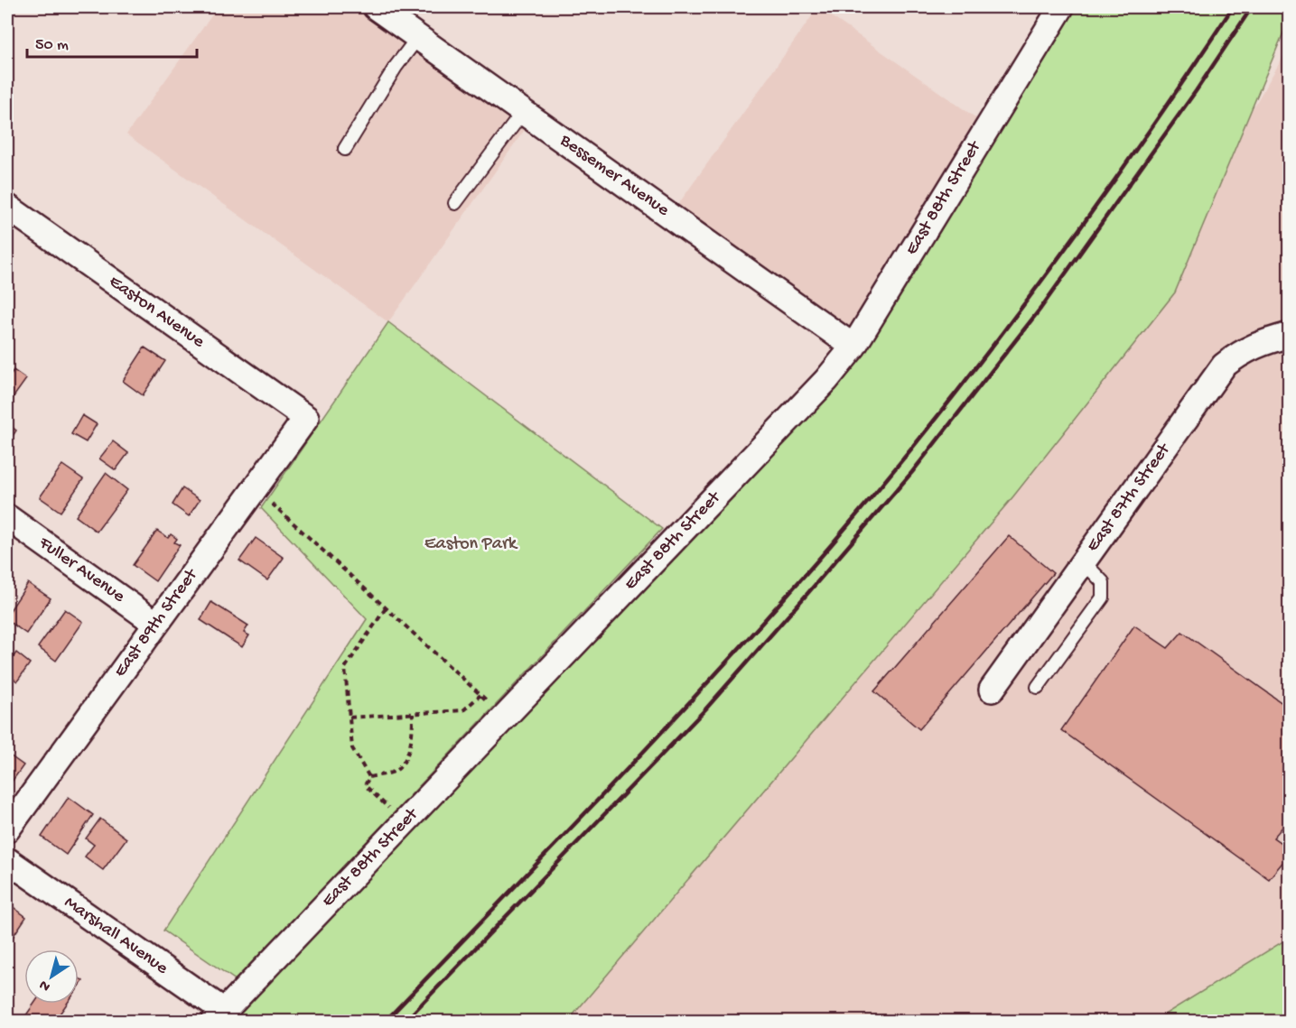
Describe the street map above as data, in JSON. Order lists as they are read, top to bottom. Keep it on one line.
{"streets":{"street":["Bessemer Avenue","East 88th Street","Easton Avenue","East 87th Street","Fuller Avenue","East 89th Street","Marshall Avenue"]},"crossings":[["Bessemer Avenue","East 88th Street"],["East 88th Street","Marshall Avenue"],["Easton Avenue","East 89th Street"],["Fuller Avenue","East 89th Street"]],"parks":["Easton Park"],"scale_bar":"50 m","north":"bottom left"}
